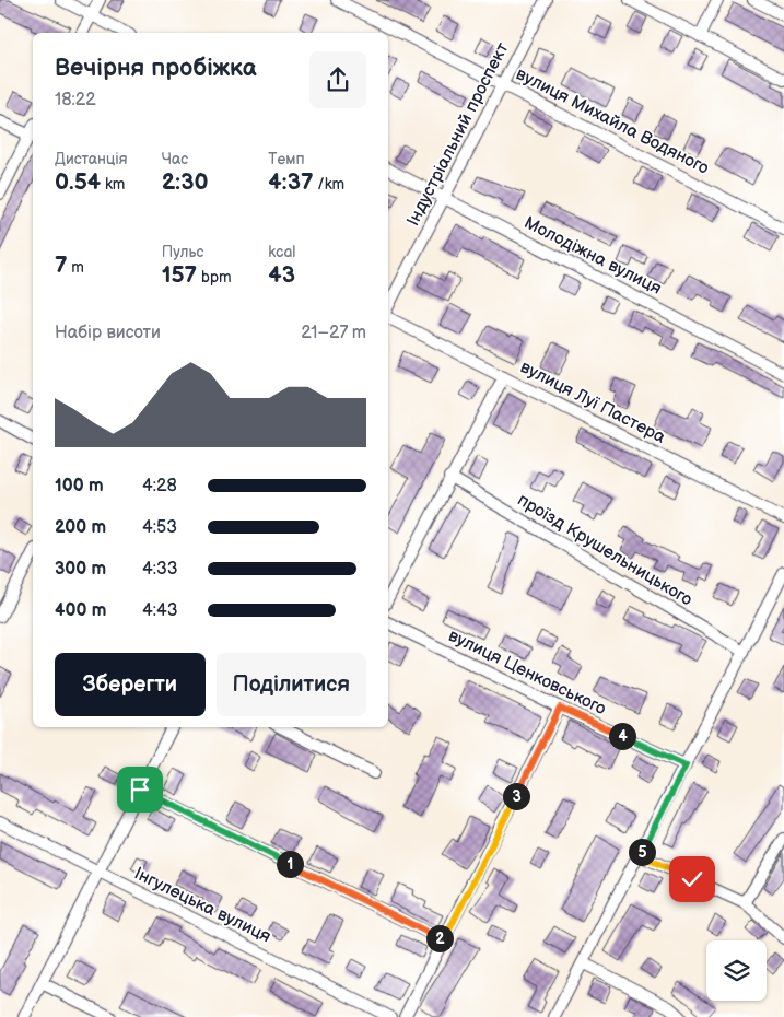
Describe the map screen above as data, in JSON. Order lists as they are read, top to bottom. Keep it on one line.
{"streets":{"street":["вулиця Михайла Водяного","Індустріальний проспект","Молодіжна вулиця","вулиця Луї Пастера","проїзд Крушельницького","вулиця Ценковського","Інгулецька вулиця"]},"crossings":[["вулиця Михайла Водяного","Індустріальний проспект"],["Індустріальний проспект","Молодіжна вулиця"]],"page":{"heading":["Вечірня пробіжка","18:22"],"stats":[["Дистанція","0.54 km"],["Час","2:30"],["Темп","4:37 /km"],["7 m"],["Пульс","157 bpm"],["kcal","43"]],"chart":["Набір висоти","21–27 m"],"list":[{"name":"100 m","note":"4:28"},{"name":"200 m","note":"4:53"},{"name":"300 m","note":"4:33"},{"name":"400 m","note":"4:43"}],"buttons":["Зберегти","Поділитися"],"pins":["4","3","5","1","2"]}}
